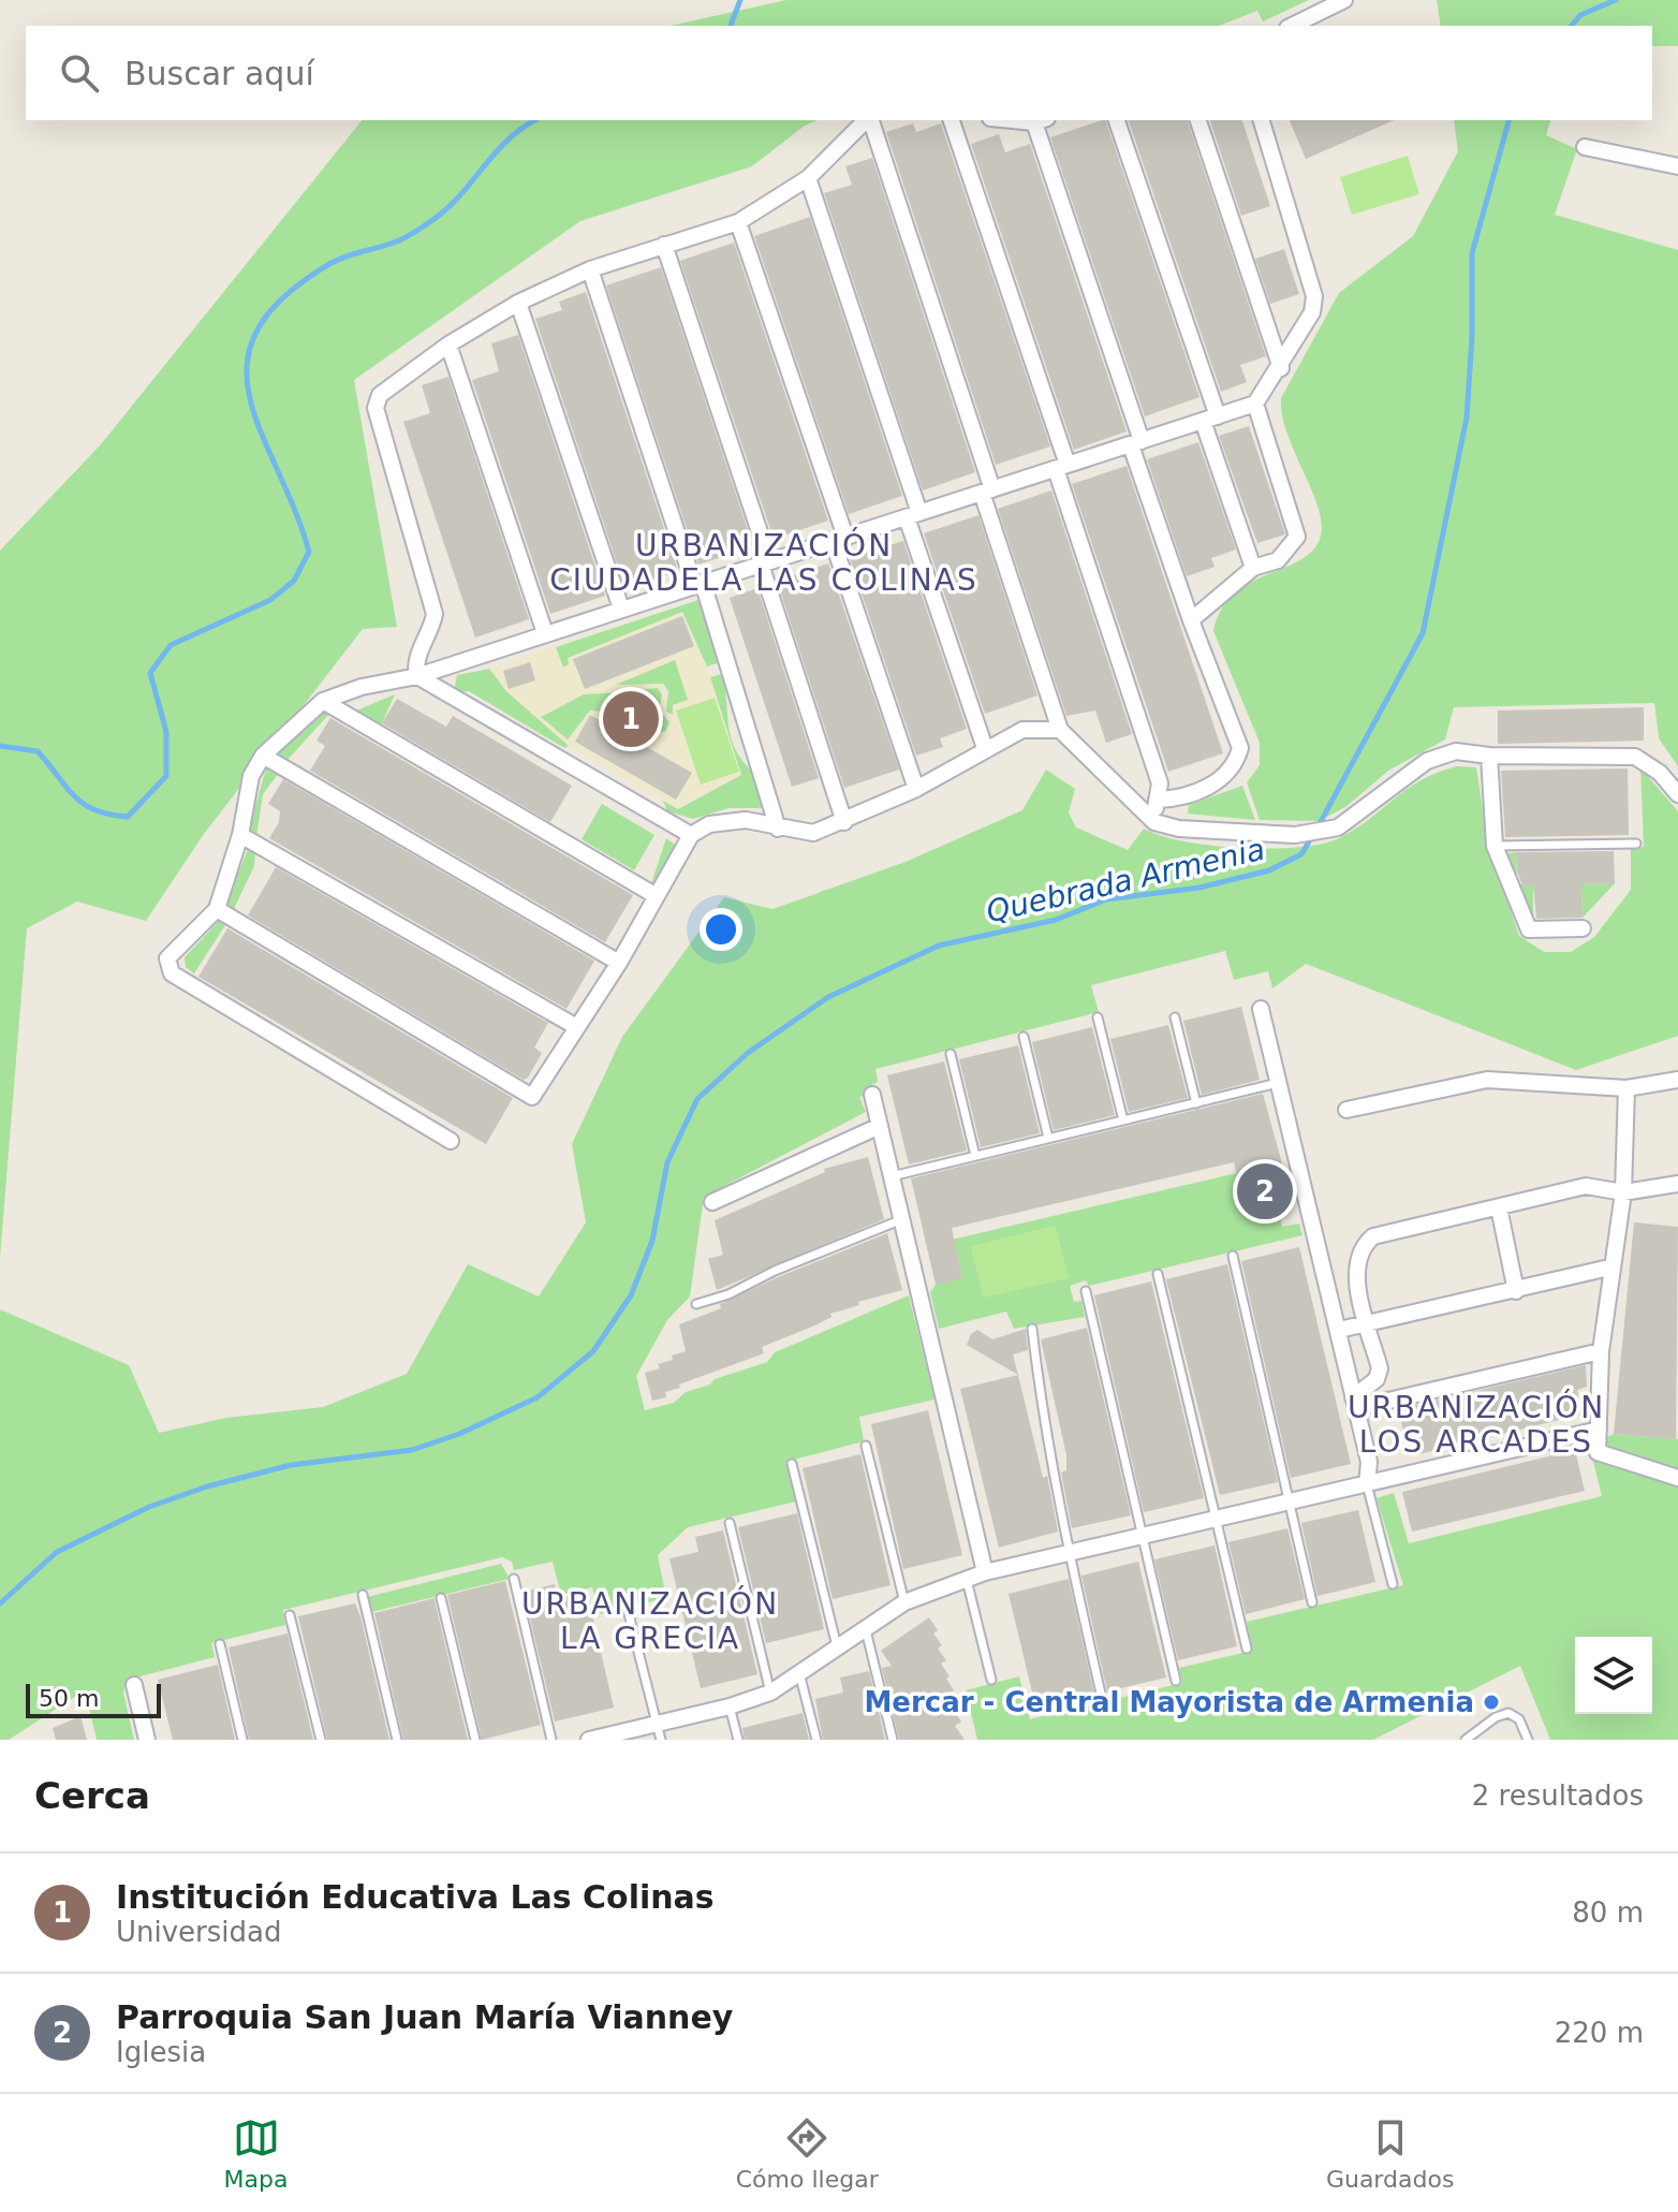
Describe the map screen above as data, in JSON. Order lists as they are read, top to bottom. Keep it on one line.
{"districts":["URBANIZACIÓN CIUDADELA LAS COLINAS","URBANIZACIÓN LOS ARCADES","URBANIZACIÓN LA GRECIA"],"water":["Quebrada Armenia"],"places":["Mercar - Central Mayorista de Armenia"],"scale_bar":"50 m","page":{"search":"Buscar aquí","pins":["1","2"],"scale":"50 m","heading":["Cerca","2 resultados"],"list":[{"mark":"1","name":"Institución Educativa Las Colinas","note":"Universidad","value":"80 m"},{"mark":"2","name":"Parroquia San Juan María Vianney","note":"Iglesia","value":"220 m"}],"nav":["Mapa","Cómo llegar","Guardados"]}}
